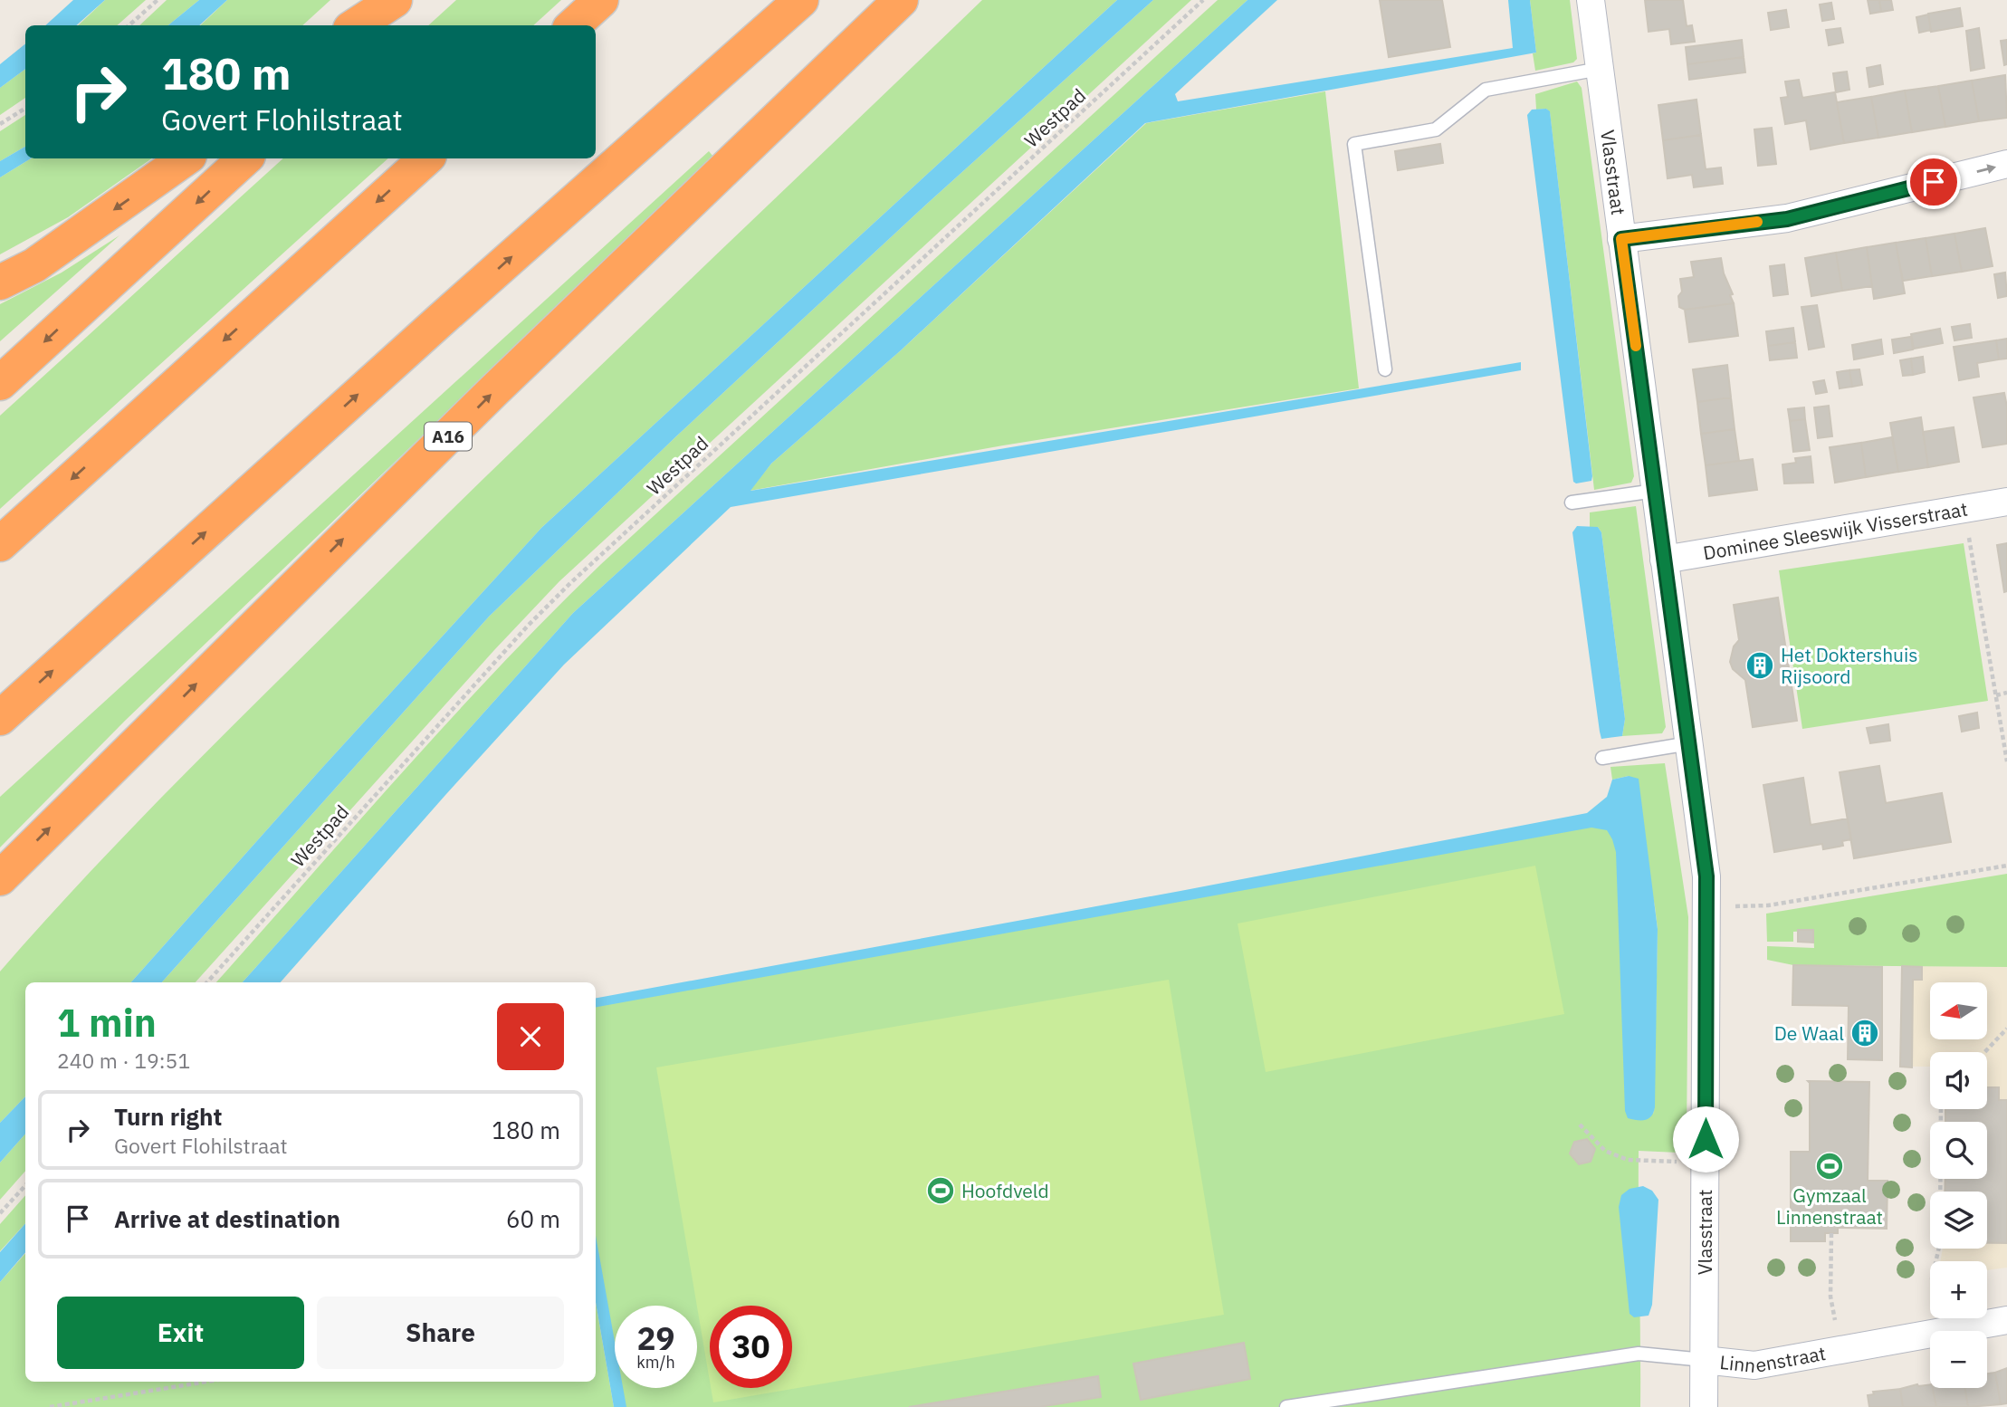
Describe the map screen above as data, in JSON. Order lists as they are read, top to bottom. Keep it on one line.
{"streets":{"highway":["A16"],"street":["Vlasstraat","Dominee Sleeswijk Visserstraat","Linnenstraat"],"path":["Westpad"]},"crossings":[["Vlasstraat","Dominee Sleeswijk Visserstraat"],["Vlasstraat","Linnenstraat"]],"places":{"building":["Het Doktershuis Rijsoord","De Waal"],"sports":["Gymzaal Linnenstraat","Hoofdveld"]},"north":"left","page":{"turn":["180 m","Govert Flohilstraat"],"map_buttons":["+","−"],"heading":["1 min","240 m · 19:51"],"list":[{"name":"Turn right","note":"Govert Flohilstraat","value":"180 m"},{"name":"Arrive at destination","value":"60 m"}],"buttons":["Exit","Share"],"speed":"29 km/h","limit":"30"}}
